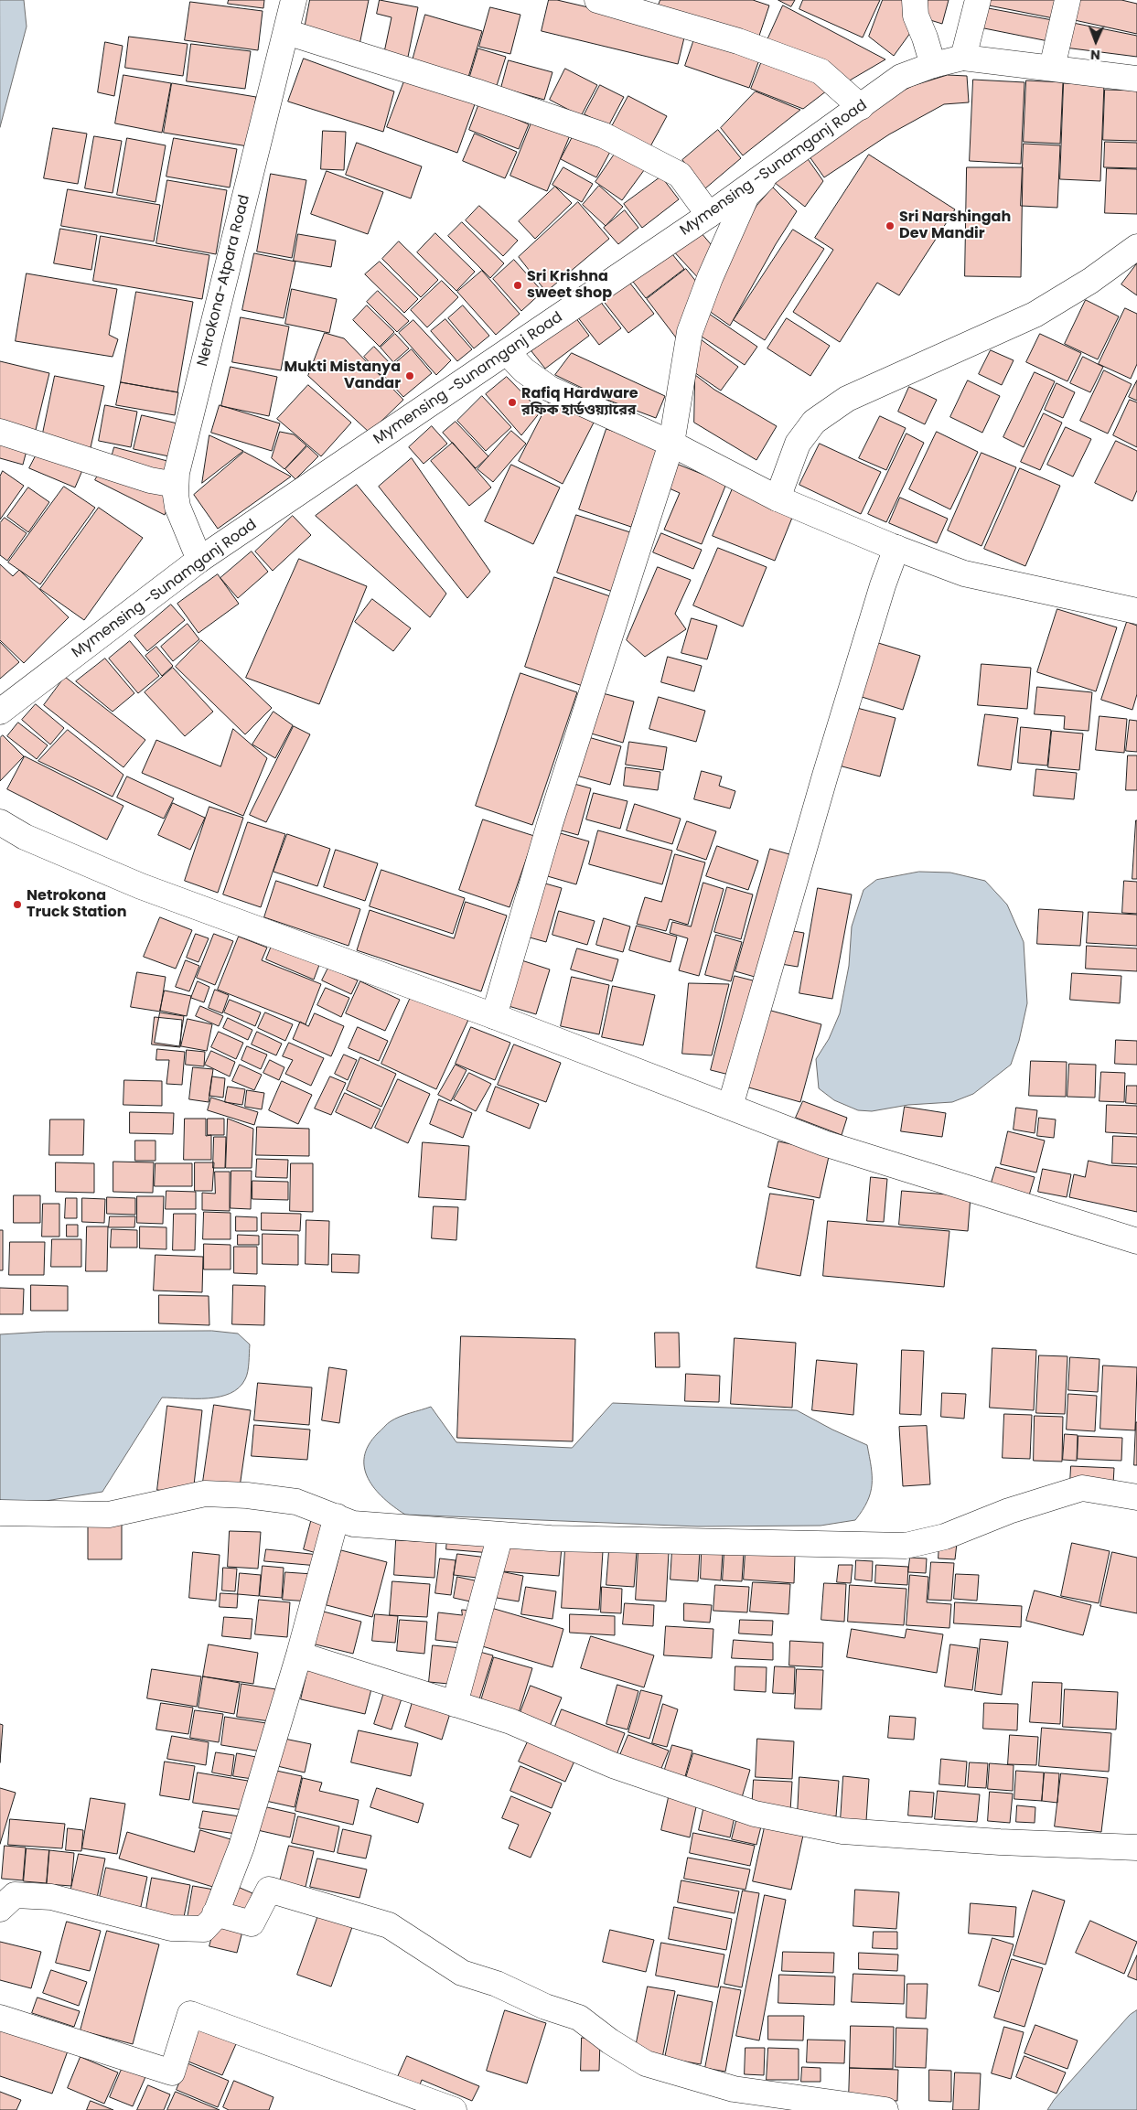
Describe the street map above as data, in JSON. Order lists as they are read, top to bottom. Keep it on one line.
{"streets":{"street":["Mymensing -Sunamganj Road","Netrokona-Atpara Road"]},"crossings":[["Mymensing -Sunamganj Road","Netrokona-Atpara Road"]],"places":["Sri Narshingah Dev Mandir","Sri Krishna sweet shop","Mukti Mistanya Vandar","Rafiq Hardware রফিক হার্ডওয়্যারের","Netrokona Truck Station"],"north":"bottom"}
